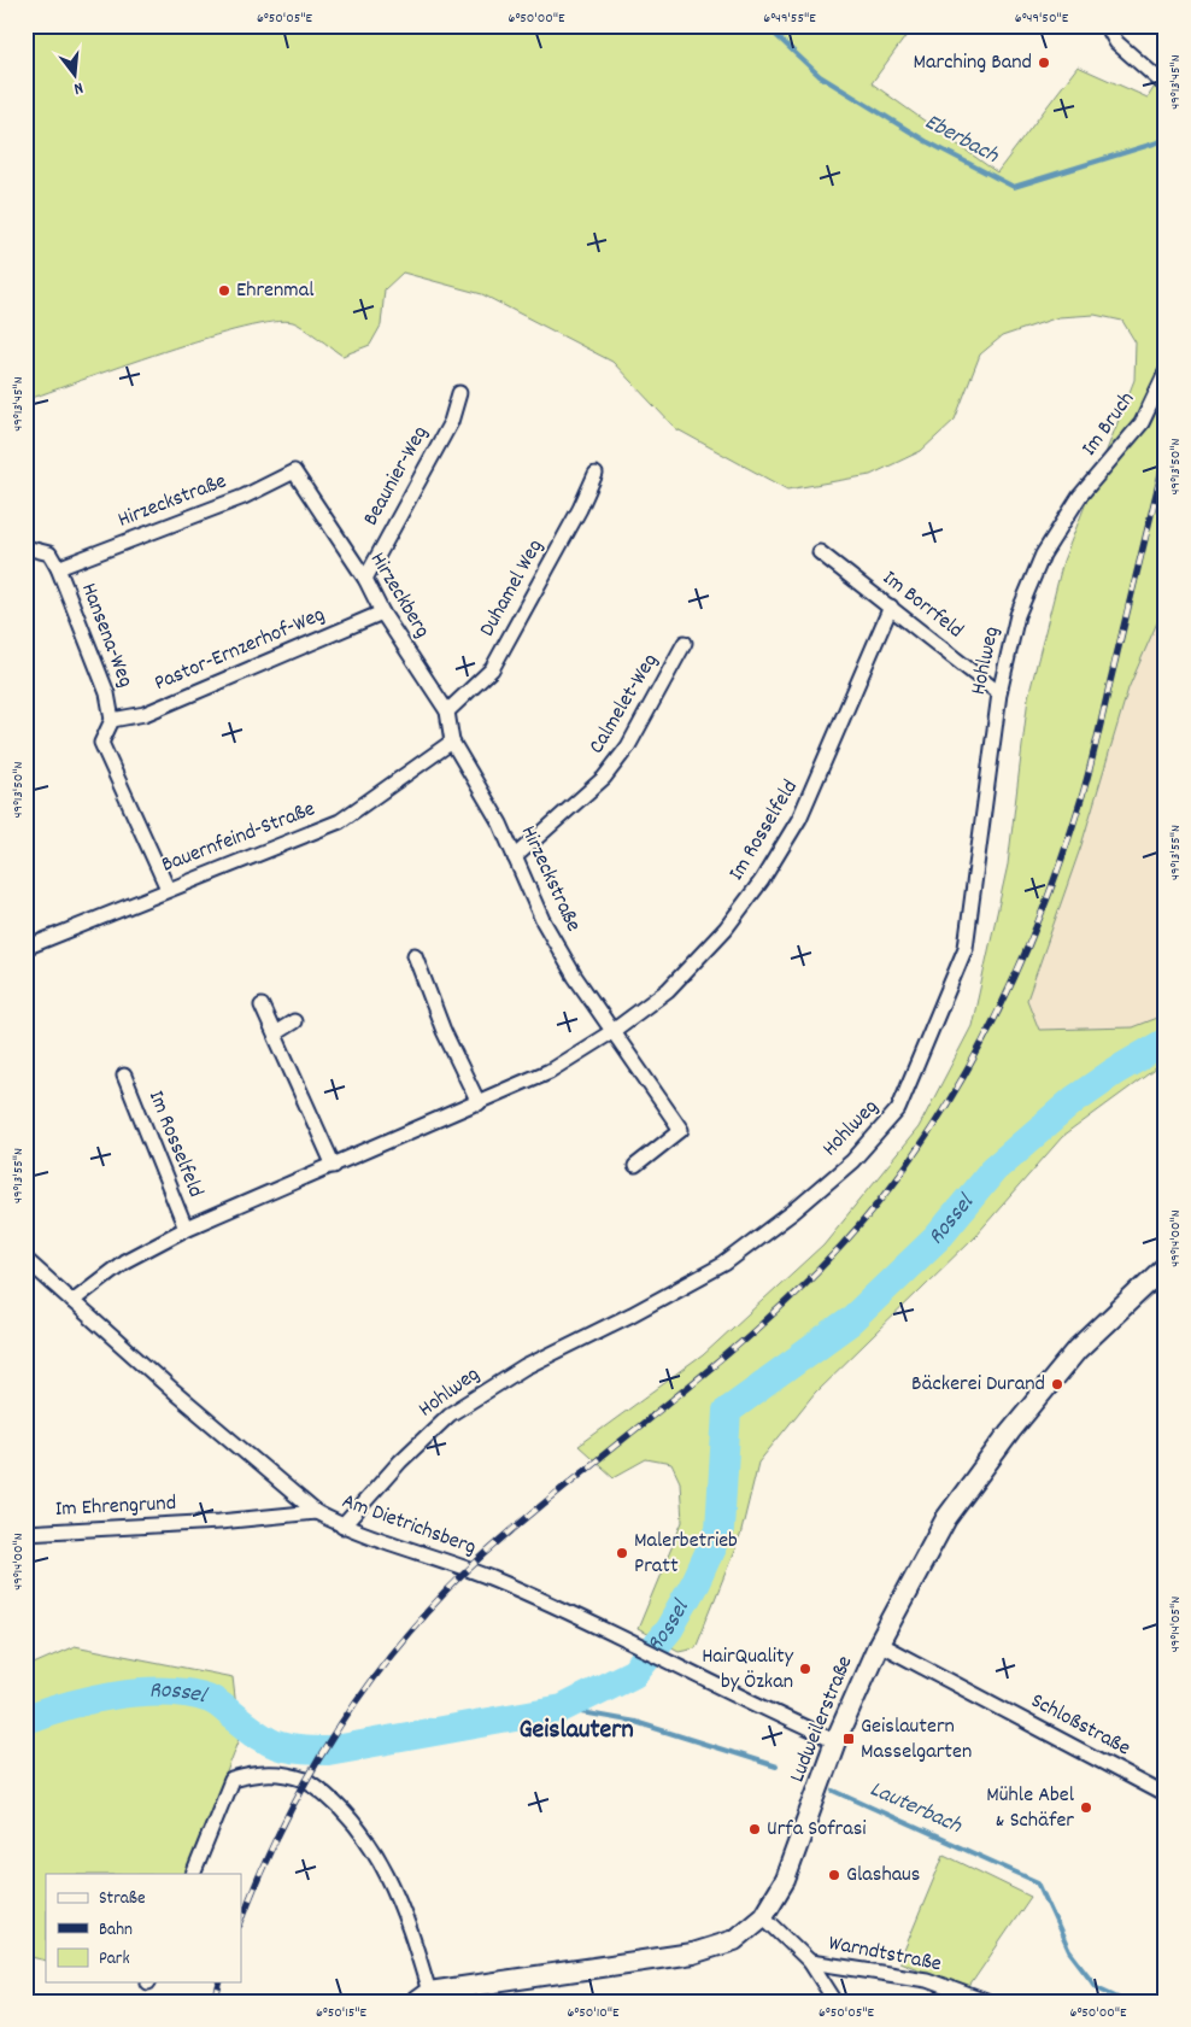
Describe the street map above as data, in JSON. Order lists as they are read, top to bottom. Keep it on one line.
{"streets":{"main road":["Ludweilerstraße"],"street":["Im Bruch","Beaunier-Weg","Hirzeckstraße","Duhamel Weg","Hirzeckberg","Im Borrfeld","Hansena-Weg","Pastor-Ernzerhof-Weg","Hohlweg","Calmelet-Weg","Im Rosselfeld","Bauernfeind-Straße","Im Ehrengrund","Am Dietrichsberg","Schloßstraße","Warndtstraße"]},"crossings":[["Im Bruch","Hohlweg"],["Beaunier-Weg","Hirzeckberg"],["Hirzeckstraße","Hirzeckberg"],["Hirzeckstraße","Hansena-Weg"],["Hirzeckstraße","Calmelet-Weg"],["Hirzeckstraße","Im Rosselfeld"],["Hirzeckstraße","Bauernfeind-Straße"],["Duhamel Weg","Hirzeckberg"],["Hirzeckberg","Pastor-Ernzerhof-Weg"],["Hirzeckberg","Bauernfeind-Straße"],["Im Borrfeld","Hohlweg"],["Im Borrfeld","Im Rosselfeld"],["Hansena-Weg","Pastor-Ernzerhof-Weg"],["Hansena-Weg","Bauernfeind-Straße"],["Hohlweg","Am Dietrichsberg"],["Im Rosselfeld","Am Dietrichsberg"],["Im Ehrengrund","Am Dietrichsberg"],["Am Dietrichsberg","Ludweilerstraße"],["Ludweilerstraße","Schloßstraße"]],"districts":["Geislautern"],"water":["Eberbach","Rossel","Lauterbach"],"places":{"other":["Marching Band","Ehrenmal","Bäckerei Durand","Malerbetrieb Pratt","HairQuality by Özkan","Mühle Abel & Schäfer","Urfa Sofrasi","Glashaus"],"transit":["Geislautern Masselgarten"]},"legend":["Straße","Bahn","Park"],"north":"bottom","coordinates":["6°50'05\"E","6°50'00\"E","6°49'55\"E","6°49'50\"E","49°13'45\"N","49°13'50\"N","49°13'55\"N","49°14'00\"N","49°14'05\"N","6°50'15\"E","6°50'10\"E"]}
